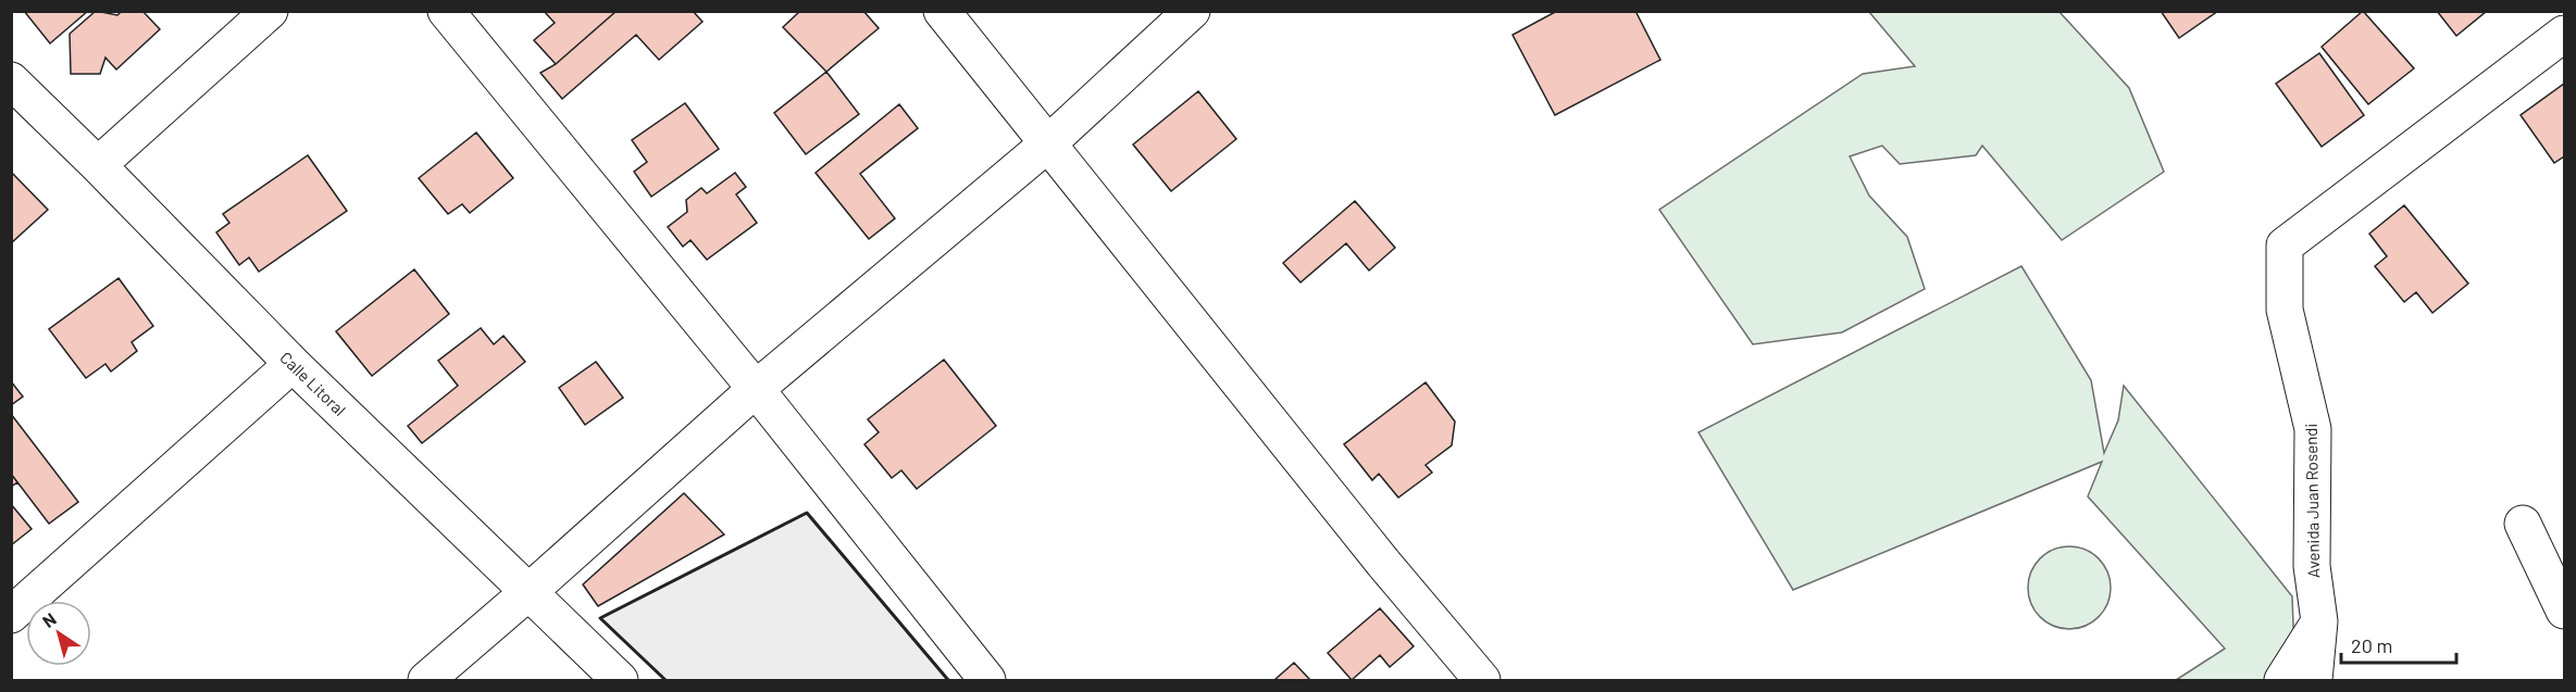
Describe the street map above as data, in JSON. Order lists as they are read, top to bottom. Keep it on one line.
{"streets":{"street":["Calle Litoral","Avenida Juan Rosendi"]},"scale_bar":"20 m","north":"top left"}
